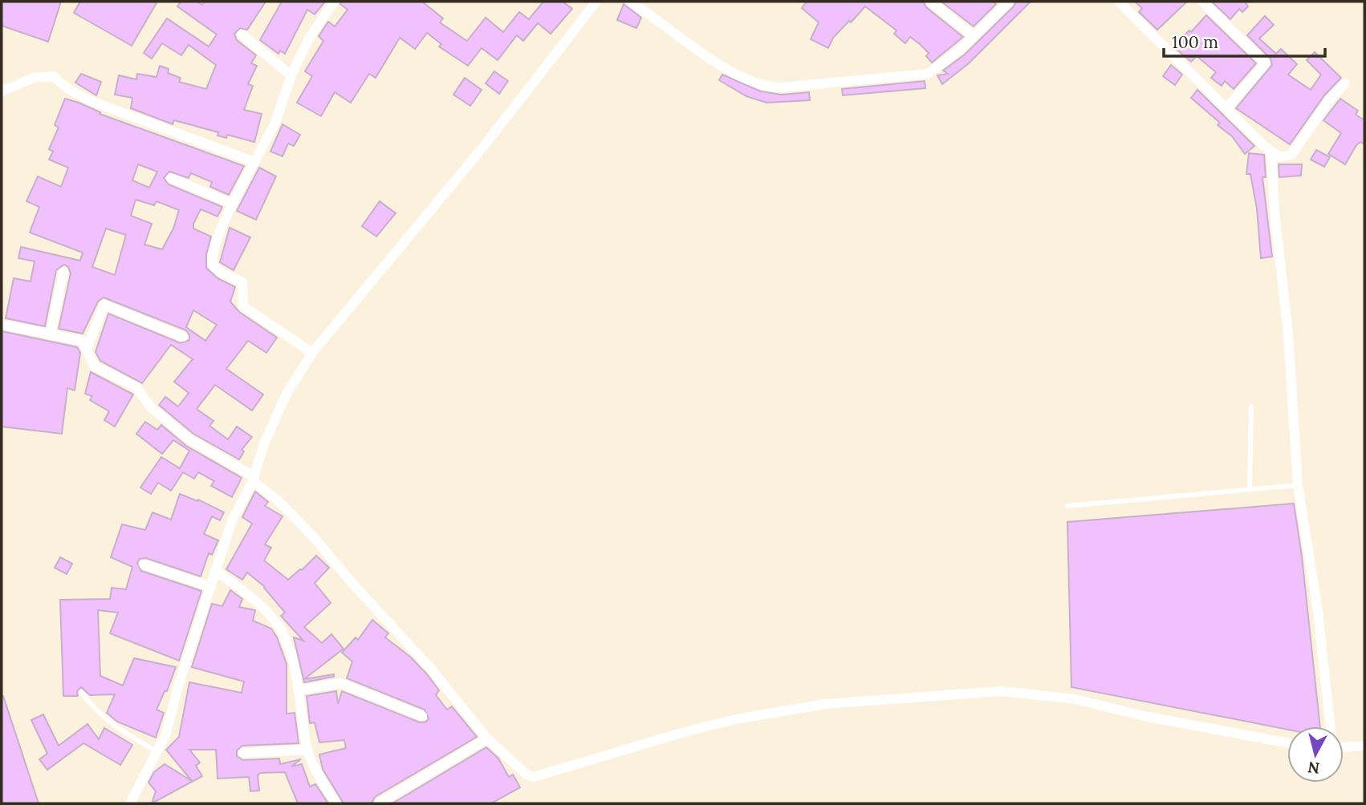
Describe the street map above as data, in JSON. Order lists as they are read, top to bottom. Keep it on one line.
{"scale_bar":"100 m","north":"bottom"}
